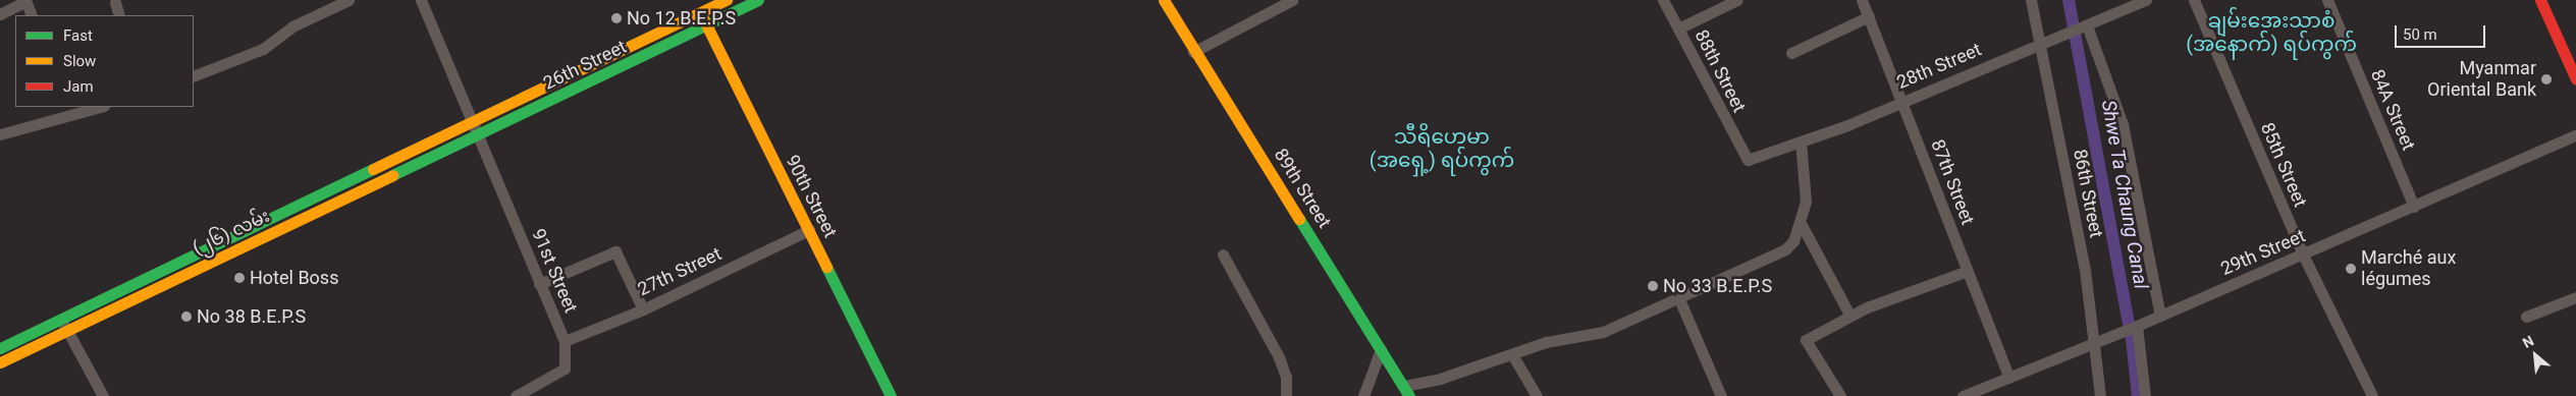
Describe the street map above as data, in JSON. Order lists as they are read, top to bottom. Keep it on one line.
{"streets":{"main road":["26th Street","89th Street","90th Street","(၂၆) လမ်း"],"street":["28th Street","88th Street","84A Street","85th Street","87th Street","86th Street","29th Street","91st Street","27th Street"]},"crossings":[["26th Street","90th Street"],["26th Street","(၂၆) လမ်း"],["26th Street","91st Street"],["28th Street","88th Street"],["28th Street","87th Street"],["28th Street","86th Street"],["84A Street","29th Street"],["85th Street","29th Street"],["87th Street","29th Street"],["86th Street","29th Street"],["90th Street","27th Street"],["(၂၆) လမ်း","91st Street"],["91st Street","27th Street"]],"districts":["ချမ်းအေးသာစံ (အနောက်) ရပ်ကွက်","သီရိဟေမာ (အရှေ့) ရပ်ကွက်"],"water":["Shwe Ta Chaung Canal"],"places":["No 12 B.E.P.S","Myanmar Oriental Bank","Marché aux légumes","Hotel Boss","No 33 B.E.P.S","No 38 B.E.P.S"],"legend":["Fast","Slow","Jam"],"scale_bar":"50 m","north":"top left"}
